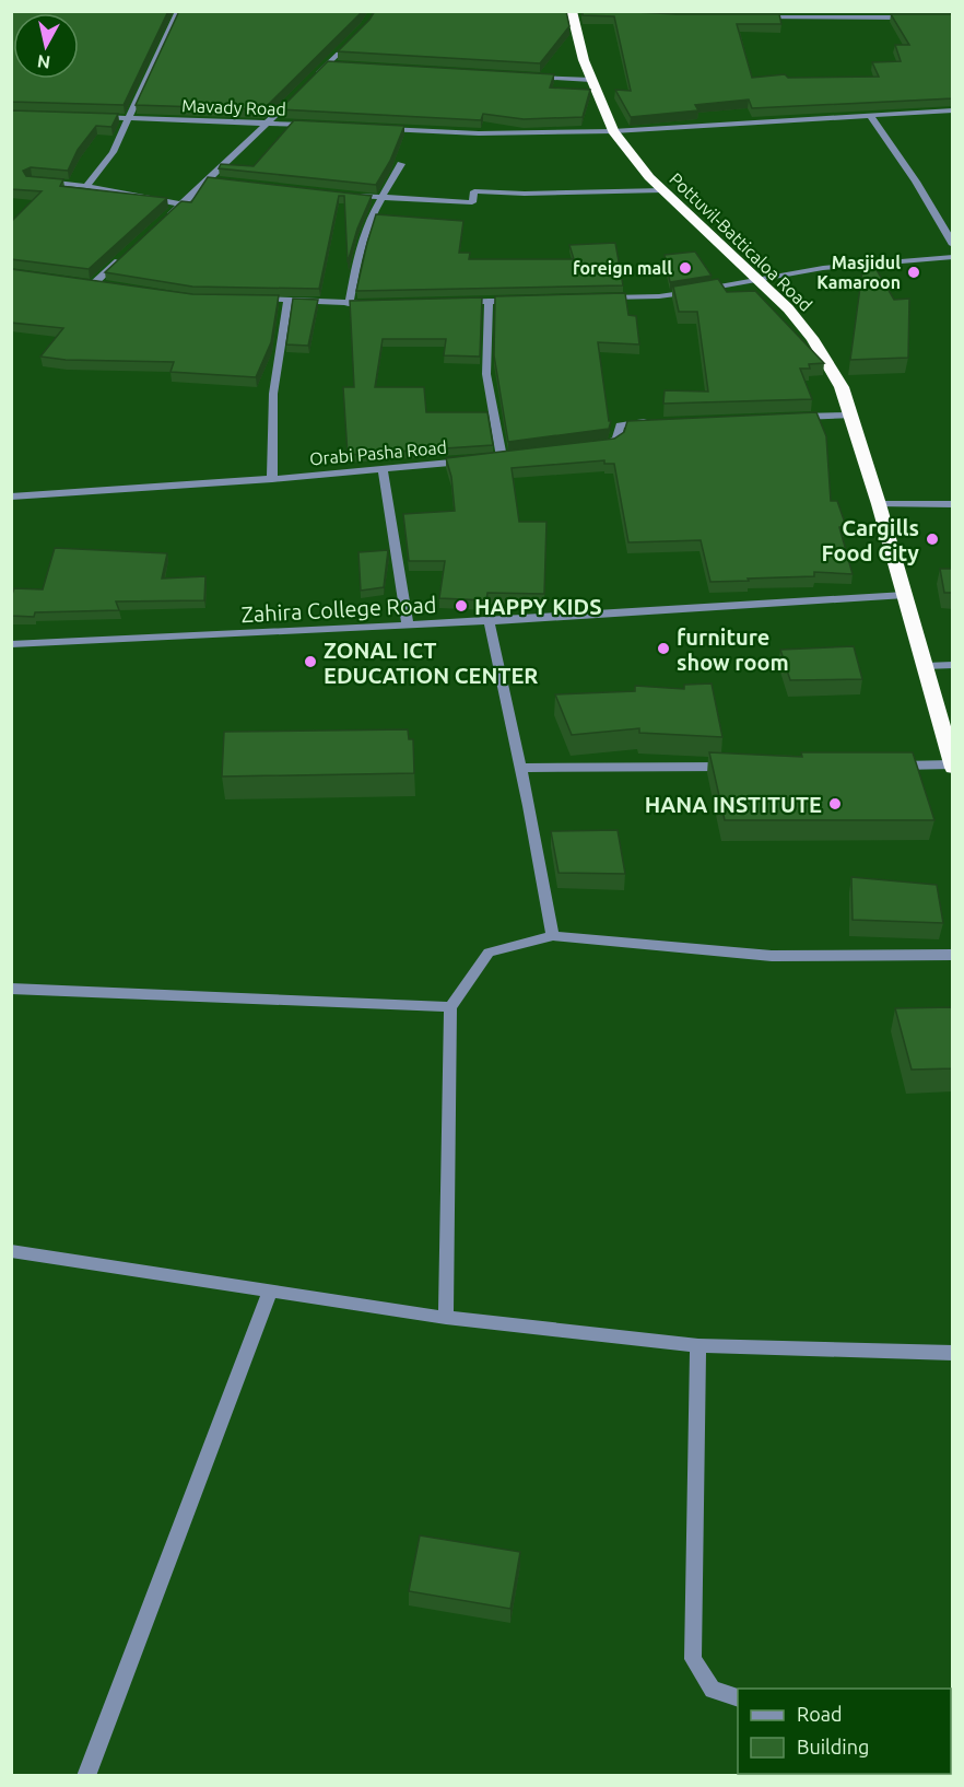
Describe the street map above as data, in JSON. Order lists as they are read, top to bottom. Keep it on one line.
{"streets":{"highway":["Pottuvil-Batticaloa Road"],"street":["Mavady Road","Orabi Pasha Road","Zahira College Road"]},"crossings":[["Pottuvil-Batticaloa Road","Zahira College Road"]],"places":["foreign mall","Masjidul Kamaroon","Cargills Food City","HAPPY KIDS","furniture show room","ZONAL ICT EDUCATION CENTER","HANA INSTITUTE"],"legend":["Road","Building"],"north":"bottom"}
